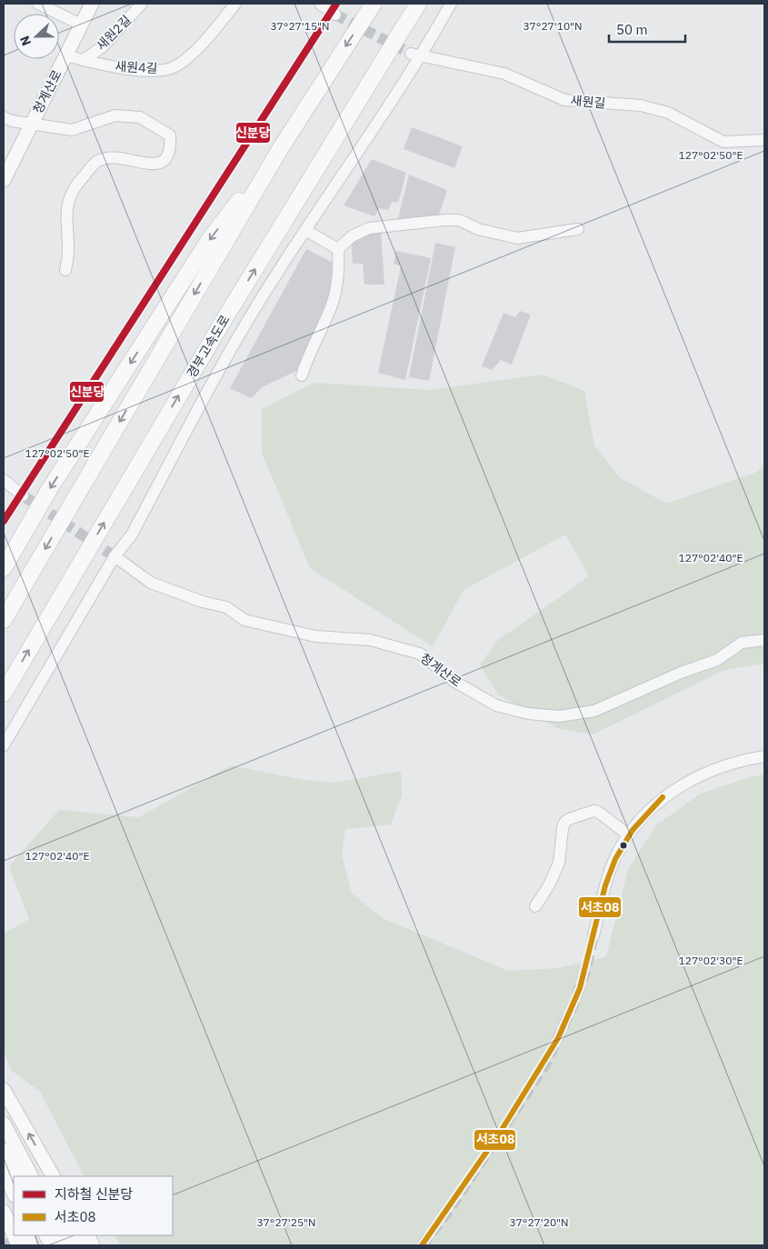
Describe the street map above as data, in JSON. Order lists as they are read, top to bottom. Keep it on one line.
{"streets":{"highway":["경부고속도로"],"main road":["청계산로"],"street":["새원2길","새원4길","새원길"]},"crossings":[["새원2길","새원4길"],["새원4길","청계산로"]],"lines":["metro line 신분당","transit line 서초08"],"legend":["지하철 신분당","서초08"],"scale_bar":"50 m","north":"left","coordinates":["37°27'15\"N","37°27'10\"N","127°02'50\"E","127°02'40\"E","127°02'30\"E","37°27'25\"N","37°27'20\"N"]}
